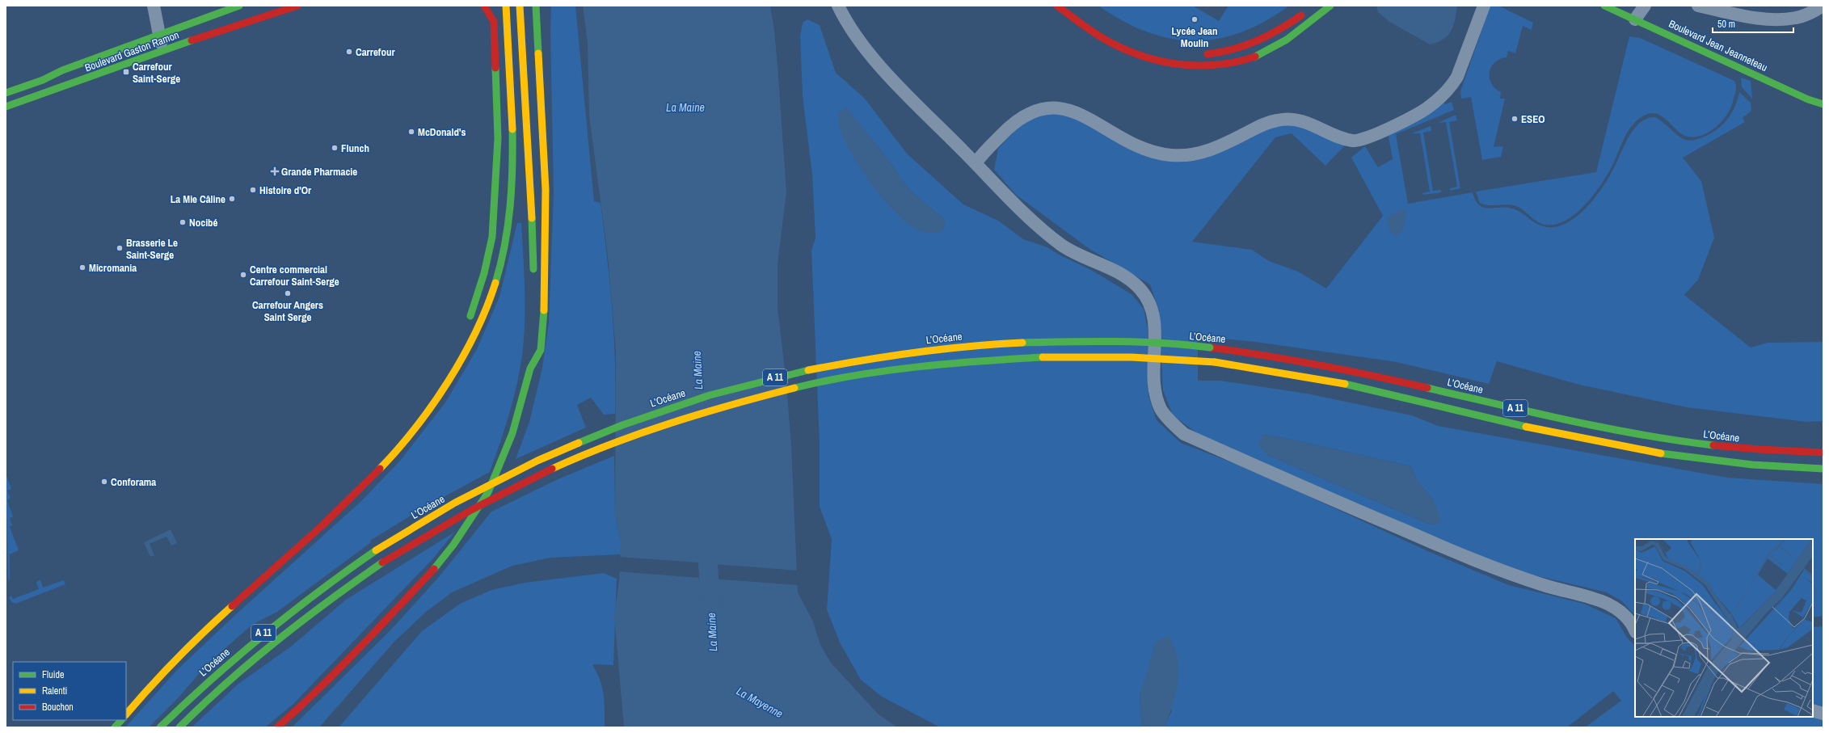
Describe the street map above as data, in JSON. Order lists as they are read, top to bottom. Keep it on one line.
{"streets":{"main road":["Boulevard Jean Jeanneteau","Boulevard Gaston Ramon","L’Océane","A 11"]},"water":["La Maine","La Mayenne"],"places":{"other":["Lycée Jean Moulin","Carrefour","ESEO","McDonald's","Flunch","Histoire d'Or","La Mie Câline","Nocibé","Brasserie Le Saint-Serge","Micromania","Centre commercial Carrefour Saint-Serge","Carrefour Angers Saint Serge","Conforama"],"transit":["Carrefour Saint-Serge"],"health":["Grande Pharmacie"]},"legend":["Fluide","Ralenti","Bouchon"],"scale_bar":"50 m"}
